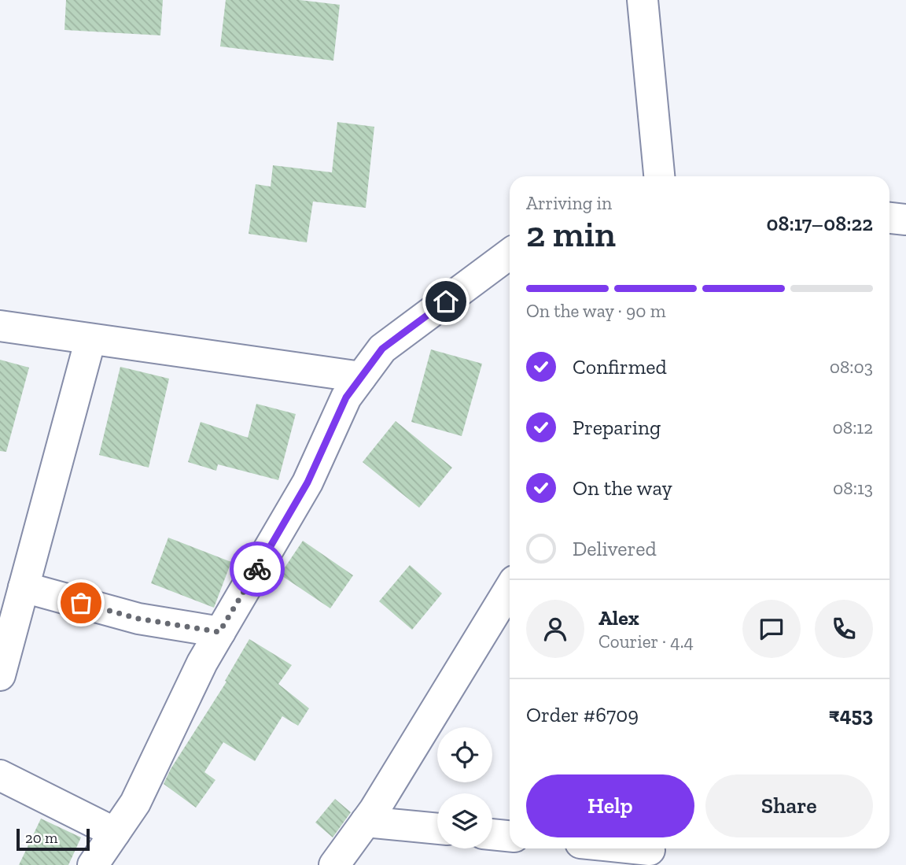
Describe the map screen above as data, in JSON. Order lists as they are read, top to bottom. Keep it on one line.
{"scale_bar":"20 m","page":{"heading":["2 min","Arriving in","08:17–08:22"],"panel":["Alex","Courier · 4.4","Order #6709","₹453"],"bar":"On the way · 90 m","list":[["Confirmed","08:03"],["Preparing","08:12"],["On the way","08:13"],"Delivered"],"buttons":["Help","Share"],"scale":"20 m"}}
